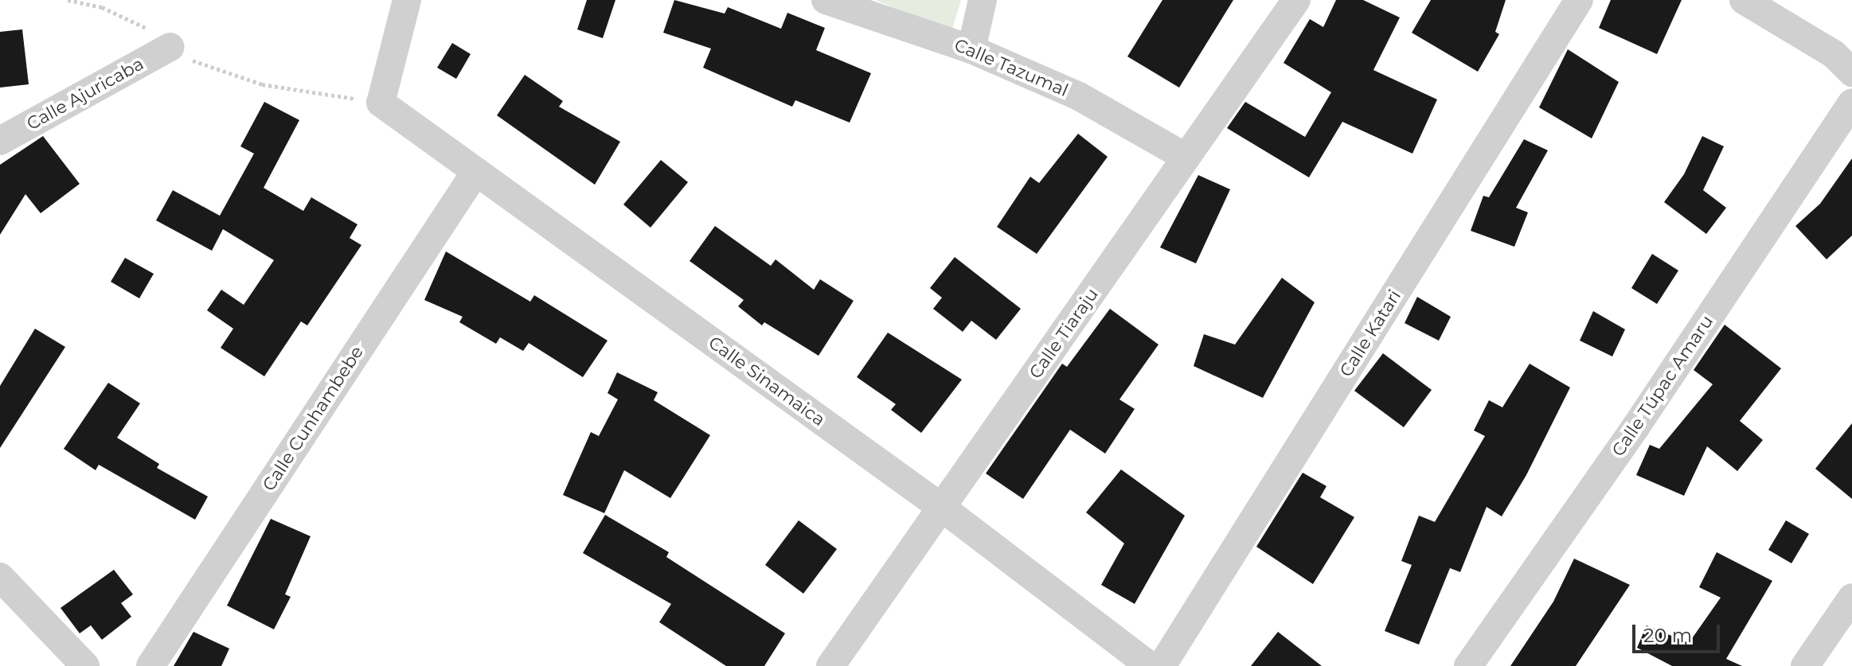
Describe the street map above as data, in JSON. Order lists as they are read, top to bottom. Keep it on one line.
{"streets":{"street":["Calle Tazumal","Calle Ajuricaba","Calle Tiaraju","Calle Katari","Calle Sinamaica","Calle Túpac Amaru","Calle Cunhambebe"]},"crossings":[["Calle Tazumal","Calle Tiaraju"],["Calle Tiaraju","Calle Sinamaica"],["Calle Sinamaica","Calle Cunhambebe"]],"scale_bar":"20 m"}
